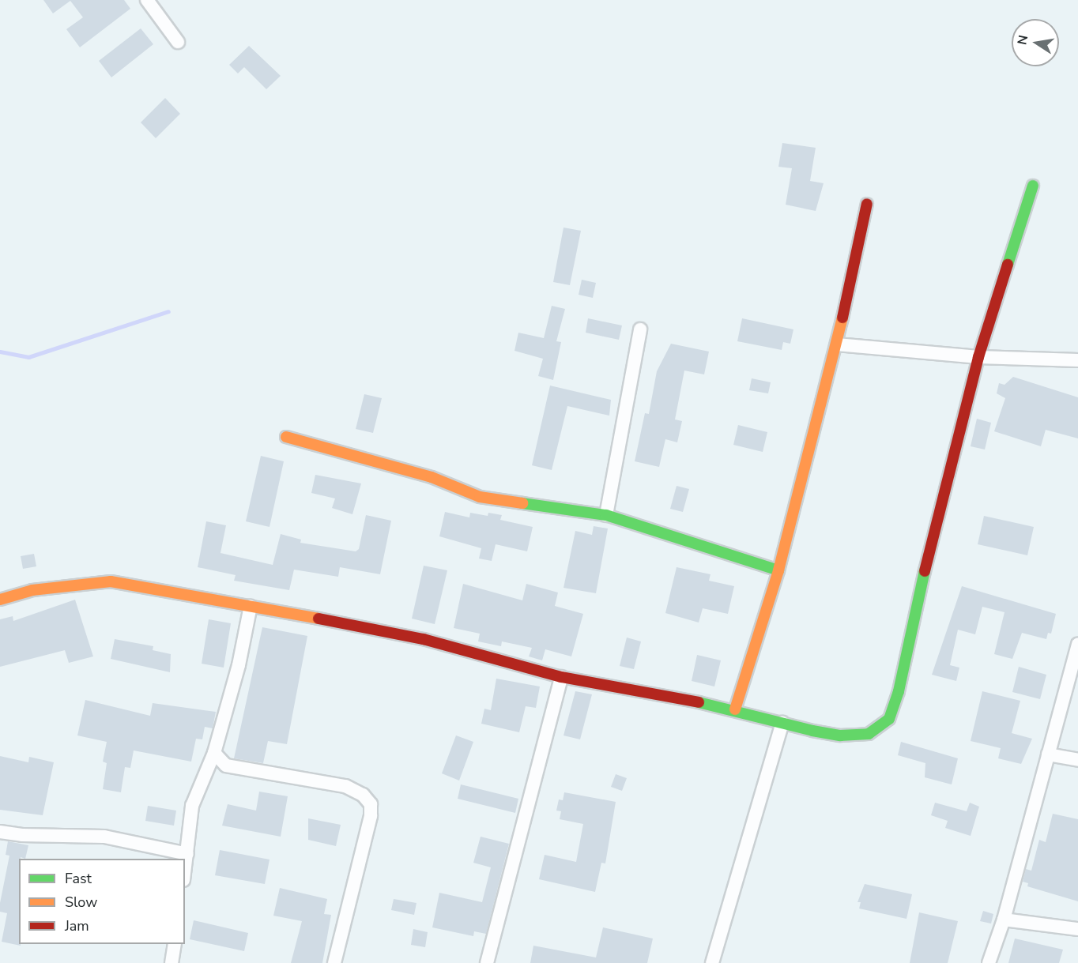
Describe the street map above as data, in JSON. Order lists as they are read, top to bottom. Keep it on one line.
{"legend":["Fast","Slow","Jam"],"north":"left"}
